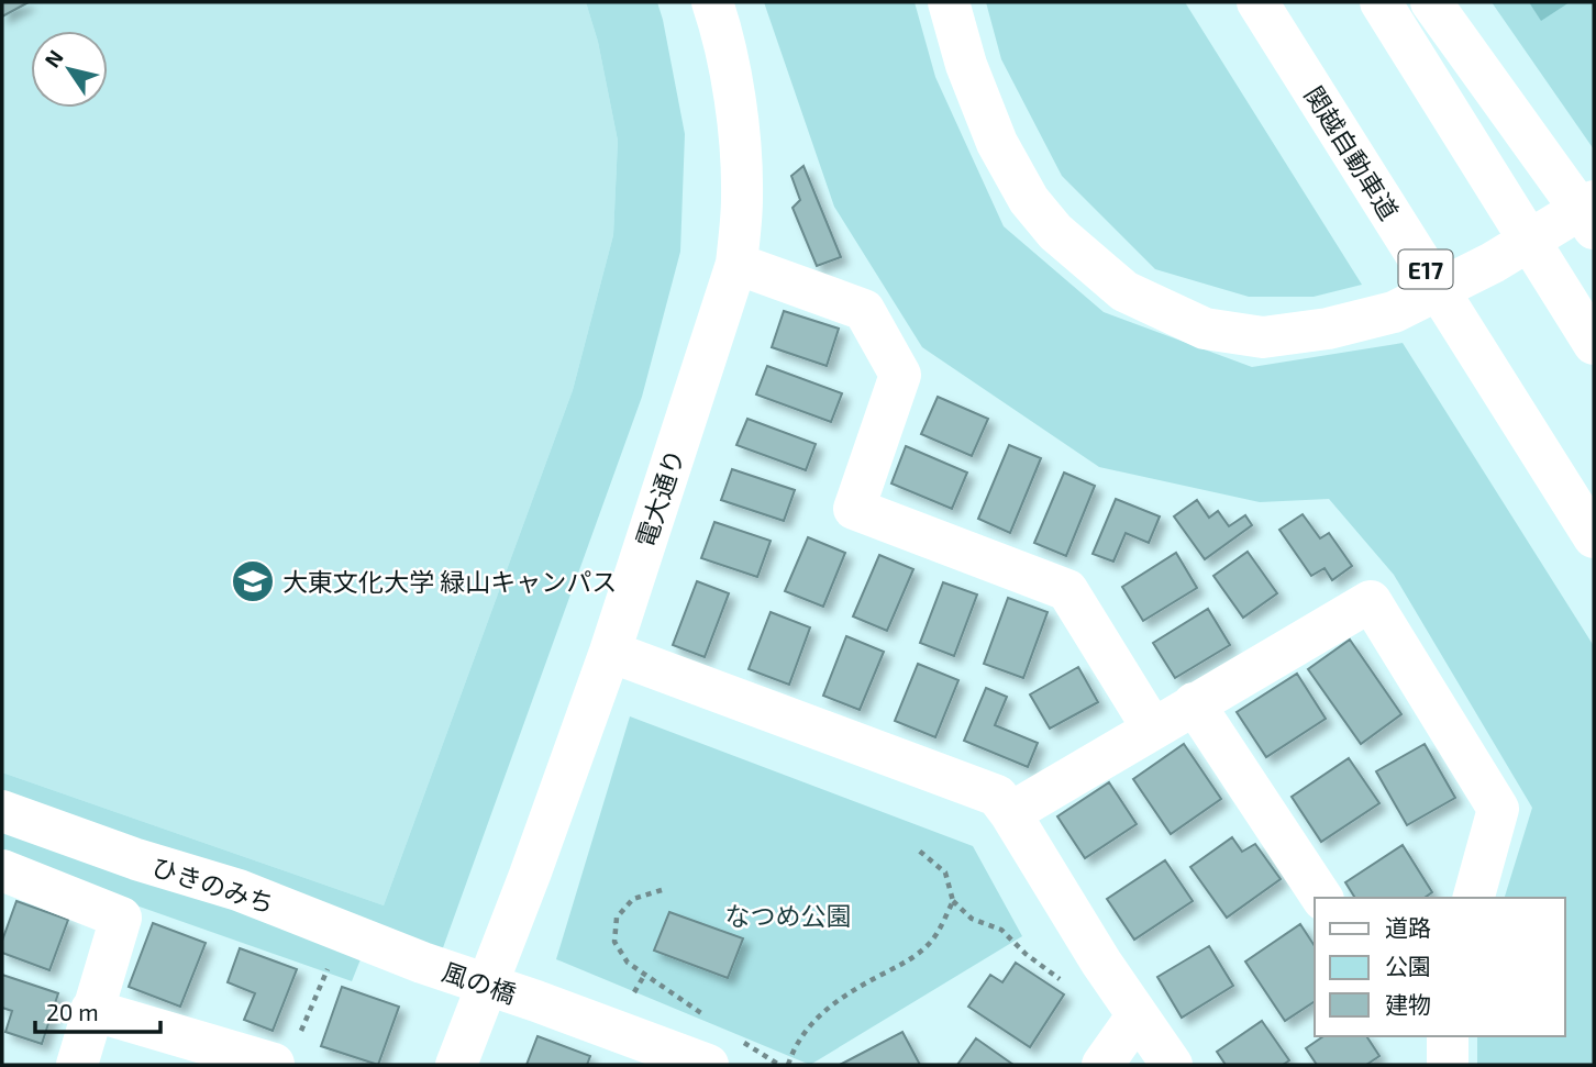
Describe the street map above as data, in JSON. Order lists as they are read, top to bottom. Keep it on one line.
{"streets":{"main road":["関越自動車道","E17","電大通り","ひきのみち","風の橋"]},"crossings":[["ひきのみち","風の橋"]],"parks":["なつめ公園"],"places":{"school or university":["大東文化大学 緑山キャンパス"]},"legend":["道路","公園","建物"],"scale_bar":"20 m","north":"top left"}
